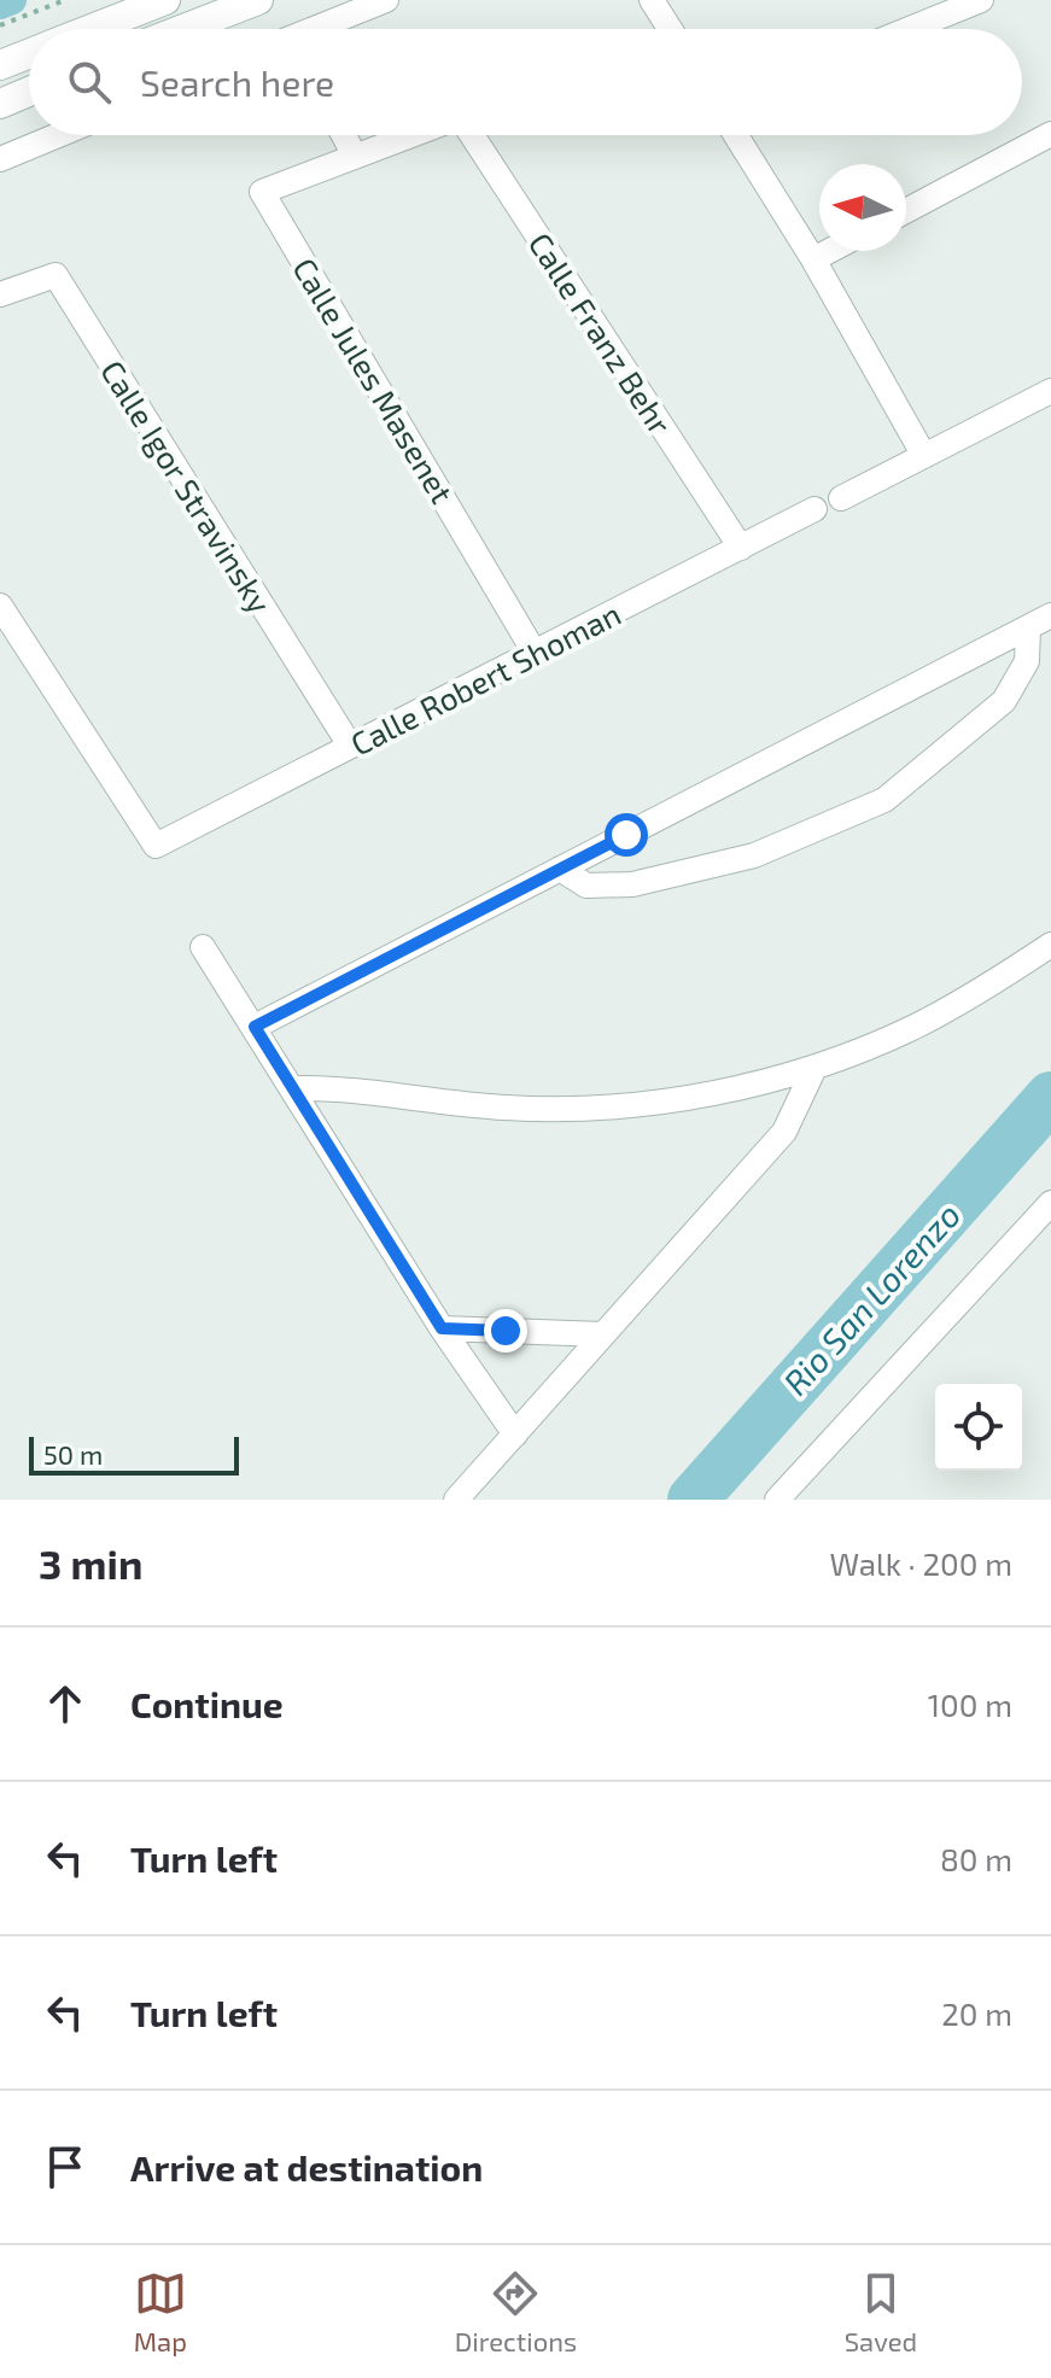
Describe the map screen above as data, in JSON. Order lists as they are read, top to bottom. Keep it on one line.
{"streets":{"street":["Calle Franz Behr","Calle Jules Masenet","Calle Igor Stravinsky","Calle Robert Shoman"]},"crossings":[["Calle Franz Behr","Calle Jules Masenet"],["Calle Franz Behr","Calle Robert Shoman"],["Calle Jules Masenet","Calle Robert Shoman"],["Calle Igor Stravinsky","Calle Robert Shoman"]],"water":["Rio San Lorenzo"],"scale_bar":"50 m","north":"left","page":{"search":"Search here","scale":"50 m","heading":["3 min","Walk · 200 m"],"list":[["Continue","100 m"],["Turn left","80 m"],["Turn left","20 m"],"Arrive at destination"],"nav":["Map","Directions","Saved"]}}
